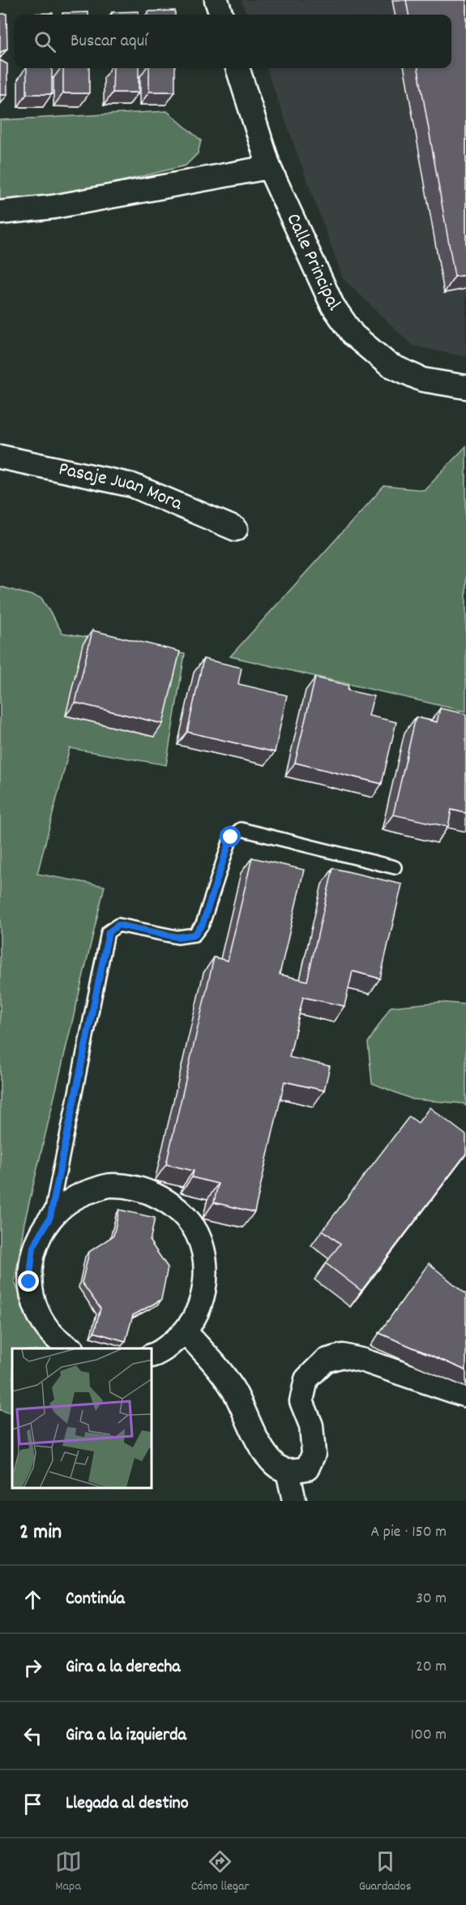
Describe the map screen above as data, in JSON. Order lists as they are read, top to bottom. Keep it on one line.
{"streets":{"street":["Calle Principal","Pasaje Juan Mora"]},"page":{"search":"Buscar aquí","heading":["2 min","A pie · 150 m"],"list":[["Continúa","30 m"],["Gira a la derecha","20 m"],["Gira a la izquierda","100 m"],"Llegada al destino"],"nav":["Mapa","Cómo llegar","Guardados"]}}
